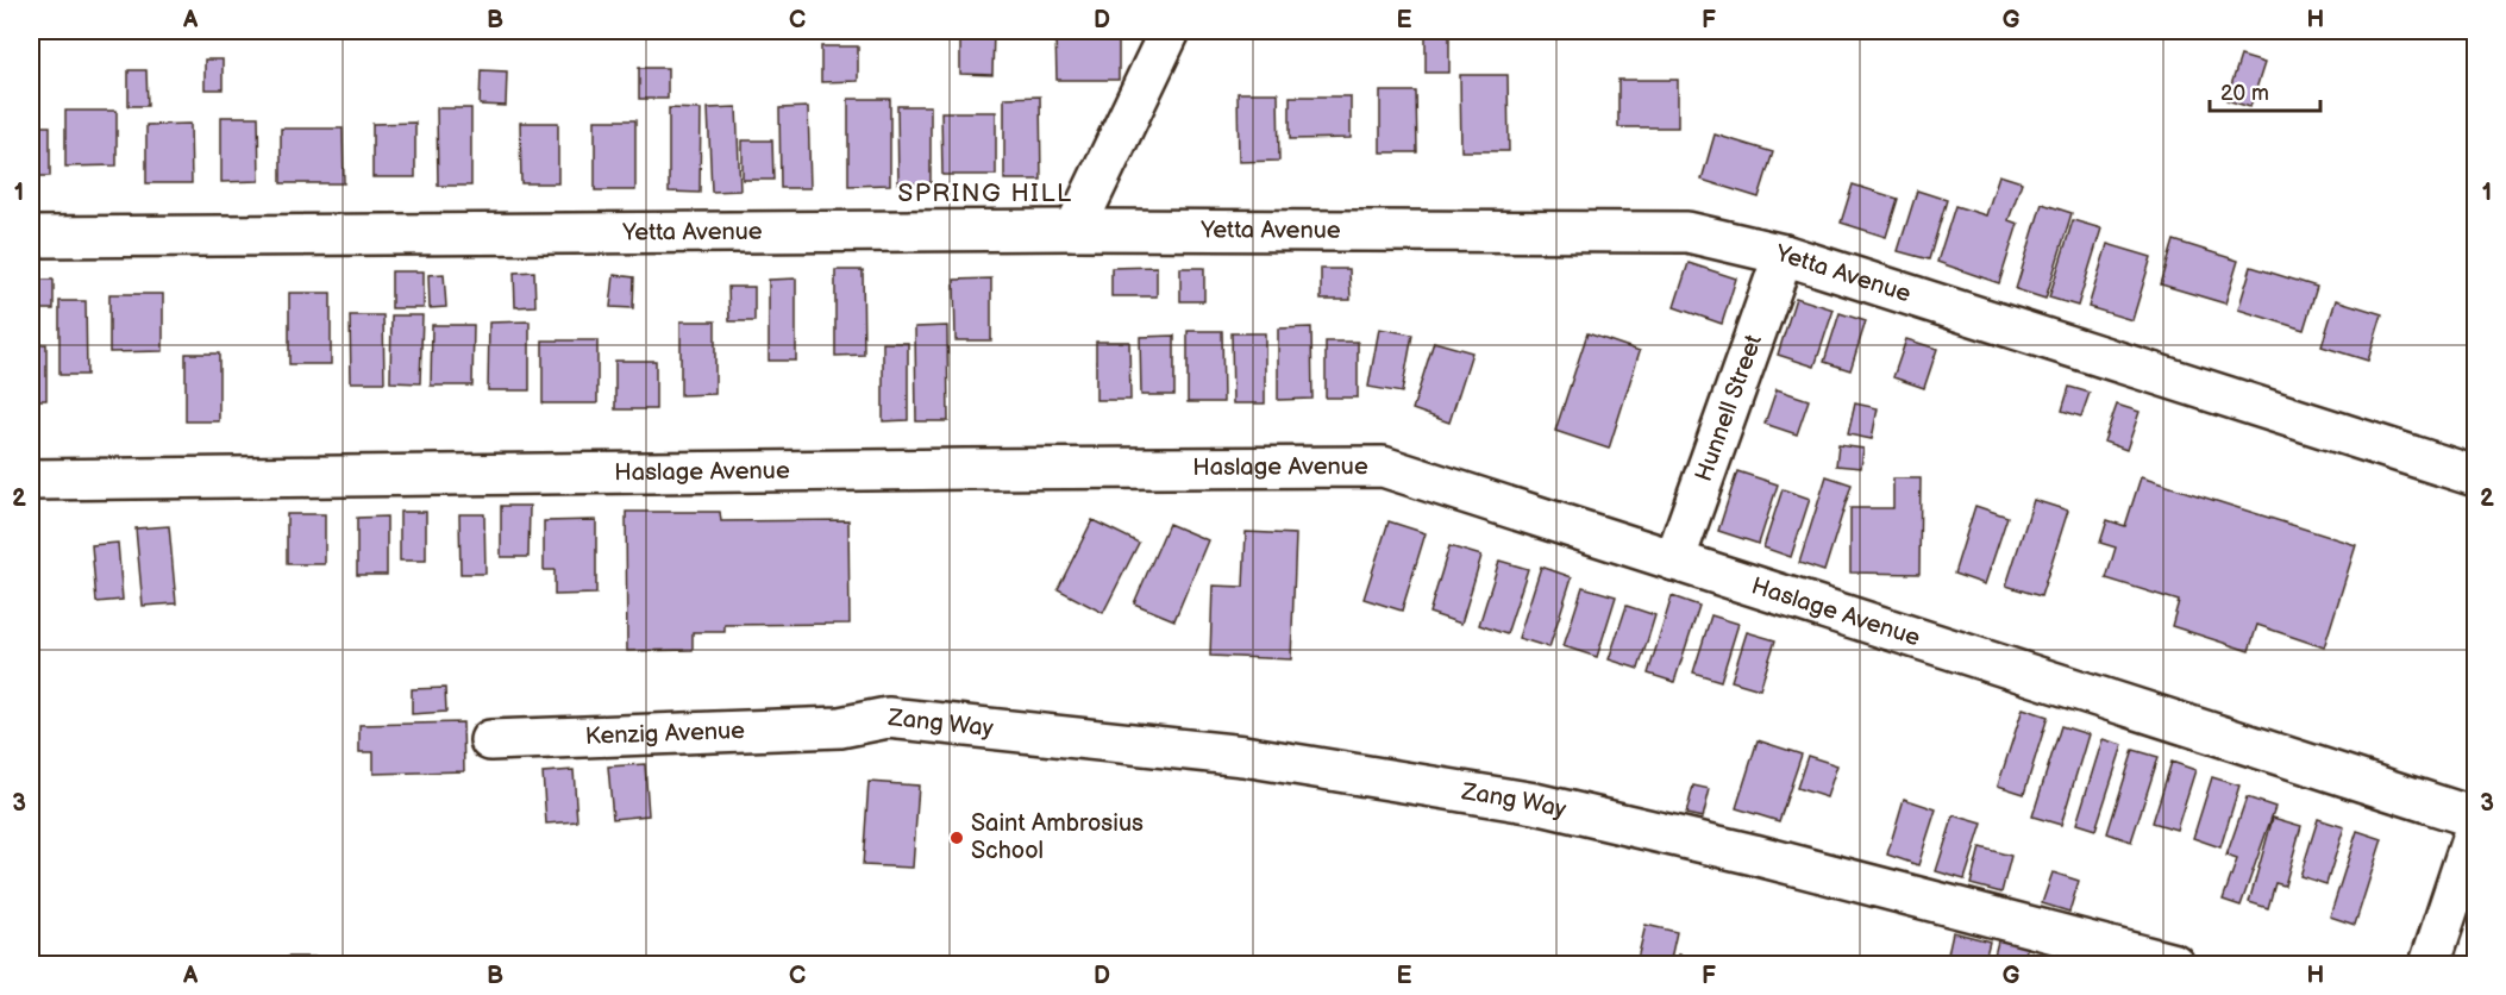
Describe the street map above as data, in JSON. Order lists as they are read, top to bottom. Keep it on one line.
{"streets":{"street":["Yetta Avenue","Hunnell Street","Haslage Avenue","Zang Way","Kenzig Avenue"]},"crossings":[["Yetta Avenue","Hunnell Street"],["Hunnell Street","Haslage Avenue"],["Zang Way","Kenzig Avenue"]],"districts":["SPRING HILL"],"places":["Saint Ambrosius School"],"scale_bar":"20 m","grid":{"columns":["A","B","C","D","E","F","G","H"],"rows":["1","2","3"]}}
